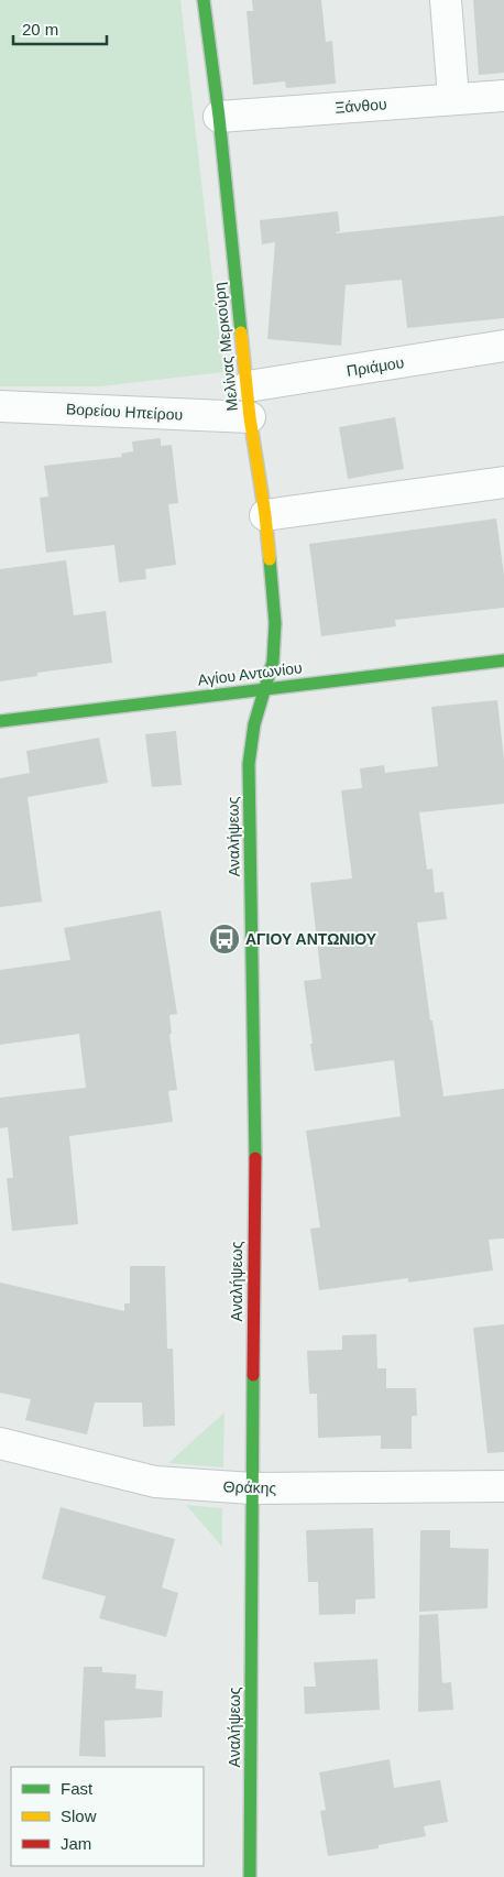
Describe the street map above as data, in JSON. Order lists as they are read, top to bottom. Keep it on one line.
{"streets":{"street":["Ξάνθου","Μελίνας Μερκούρη","Πριάμου","Βορείου Ηπείρου","Αγίου Αντωνίου","Αναλήψεως","Θράκης"]},"crossings":[["Ξάνθου","Μελίνας Μερκούρη"],["Μελίνας Μερκούρη","Πριάμου"],["Μελίνας Μερκούρη","Βορείου Ηπείρου"],["Μελίνας Μερκούρη","Αγίου Αντωνίου"],["Μελίνας Μερκούρη","Αναλήψεως"],["Αγίου Αντωνίου","Αναλήψεως"],["Αναλήψεως","Θράκης"]],"places":{"bus stop":["ΑΓΙΟΥ ΑΝΤΩΝΙΟΥ"]},"legend":["Fast","Slow","Jam"],"scale_bar":"20 m"}
